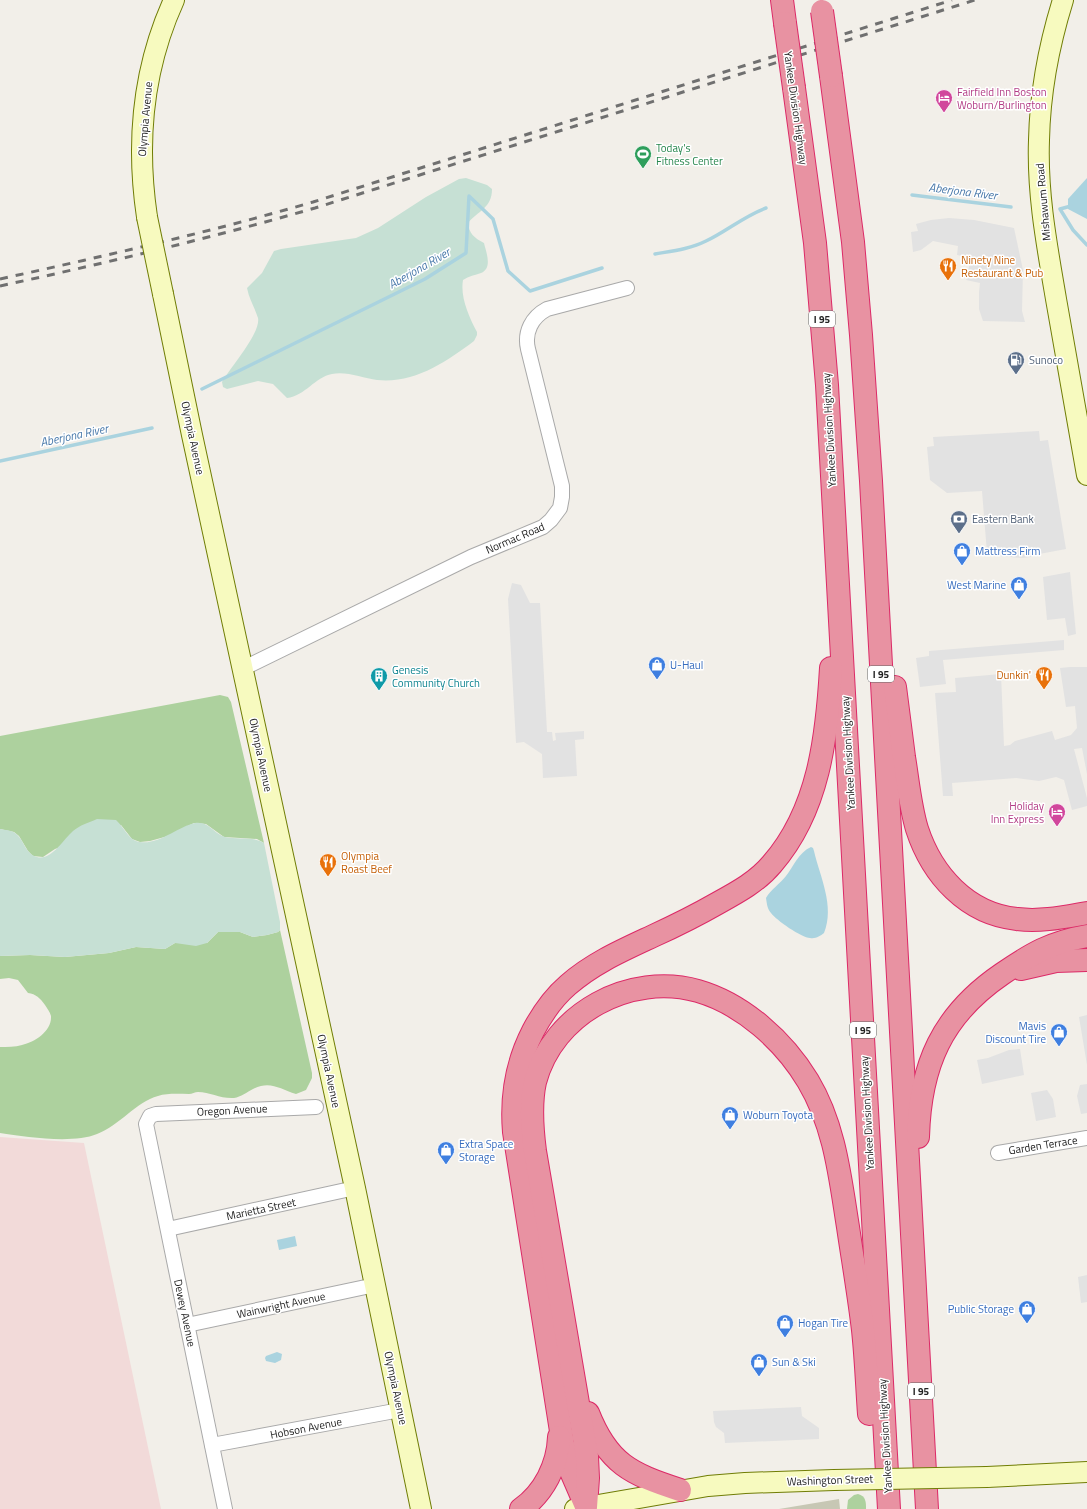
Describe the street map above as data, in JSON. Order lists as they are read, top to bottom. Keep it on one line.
{"streets":{"highway":["Yankee Division Highway","I 95"],"main road":["Olympia Avenue","Mishawum Road","Washington Street"],"street":["Normac Road","Oregon Avenue","Garden Terrace","Marietta Street","Wainwright Avenue","Dewey Avenue","Hobson Avenue"]},"crossings":[["Olympia Avenue","Normac Road"],["Olympia Avenue","Marietta Street"],["Olympia Avenue","Wainwright Avenue"],["Olympia Avenue","Hobson Avenue"],["Oregon Avenue","Dewey Avenue"],["Marietta Street","Dewey Avenue"],["Wainwright Avenue","Dewey Avenue"],["Dewey Avenue","Hobson Avenue"]],"water":["Aberjona River"],"places":{"hotel":["Fairfield Inn Boston Woburn/Burlington","Holiday Inn Express"],"sports":["Today's Fitness Center"],"restaurant":["Ninety Nine Restaurant & Pub","Dunkin'","Olympia Roast Beef"],"fuel station":["Sunoco"],"bank":["Eastern Bank"],"shop":["Mattress Firm","West Marine","U-Haul","Mavis Discount Tire","Woburn Toyota","Extra Space Storage","Public Storage","Hogan Tire","Sun & Ski"],"building":["Genesis Community Church"]}}
